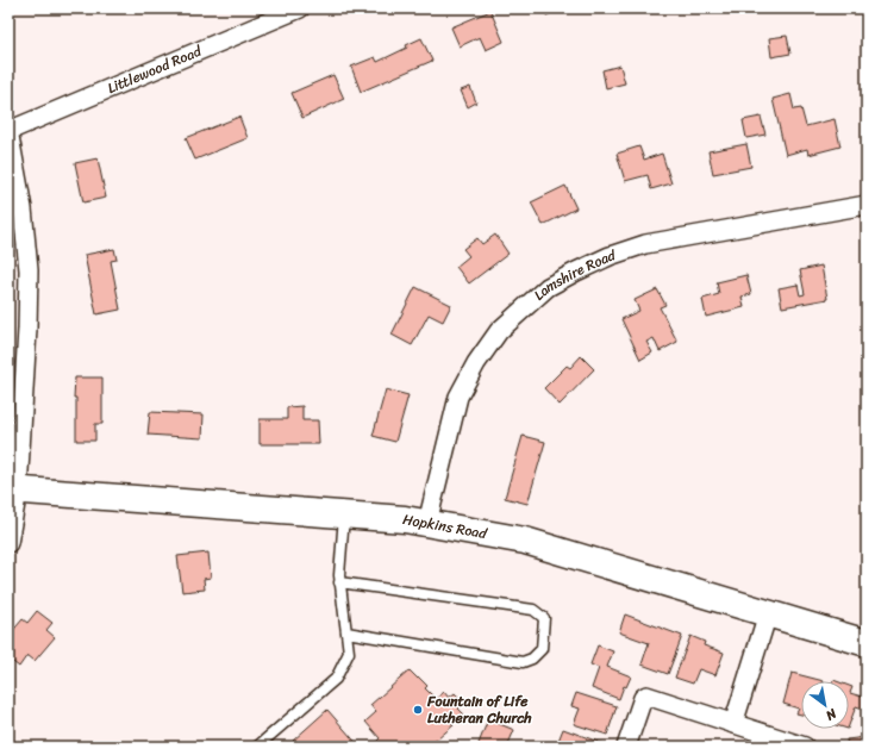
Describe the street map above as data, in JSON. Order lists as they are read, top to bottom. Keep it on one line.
{"streets":{"main road":["Hopkins Road"],"street":["Littlewood Road","Lamshire Road"]},"crossings":[["Lamshire Road","Hopkins Road"]],"places":["Fountain of Life Lutheran Church"],"north":"bottom right"}
